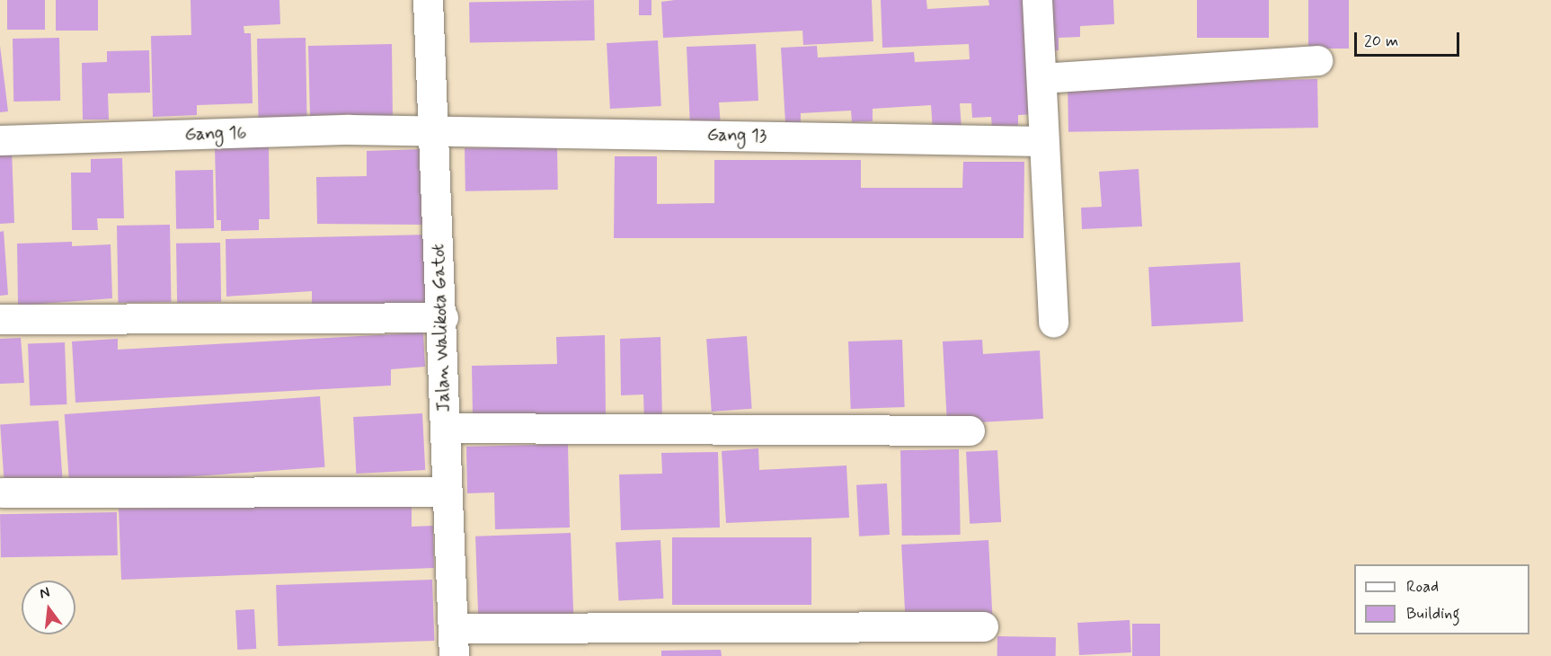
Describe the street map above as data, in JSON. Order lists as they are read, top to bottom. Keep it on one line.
{"streets":{"street":["Gang 16","Gang 13","Jalan Walikota Gatot"]},"crossings":[["Gang 16","Gang 13"],["Gang 16","Jalan Walikota Gatot"],["Gang 13","Jalan Walikota Gatot"]],"legend":["Road","Building"],"scale_bar":"20 m","north":"top"}
